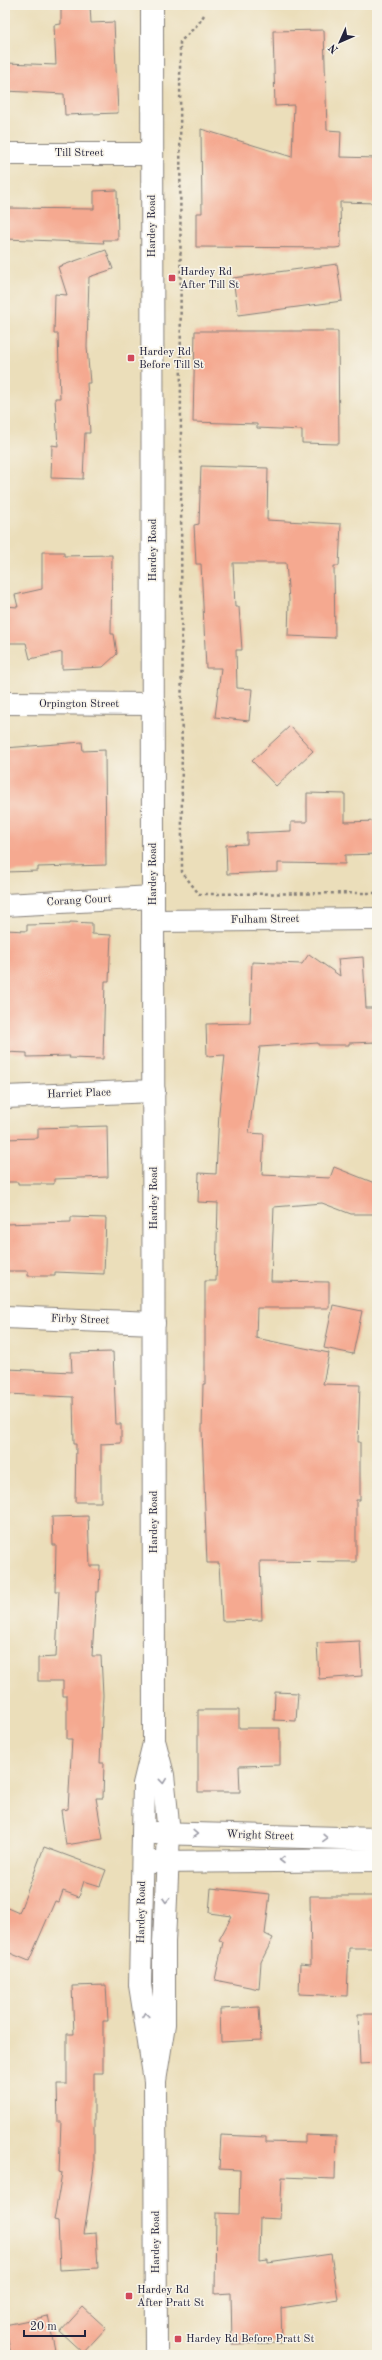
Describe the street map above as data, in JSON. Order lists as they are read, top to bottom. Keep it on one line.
{"streets":{"street":["Till Street","Hardey Road","Orpington Street","Corang Court","Fulham Street","Harriet Place","Firby Street","Wright Street"]},"crossings":[["Till Street","Hardey Road"],["Hardey Road","Orpington Street"],["Hardey Road","Corang Court"],["Hardey Road","Fulham Street"],["Hardey Road","Harriet Place"],["Hardey Road","Firby Street"],["Hardey Road","Wright Street"]],"places":{"transit":["Hardey Rd After Till St","Hardey Rd Before Till St","Hardey Rd After Pratt St","Hardey Rd Before Pratt St"]},"scale_bar":"20 m","north":"bottom left"}
